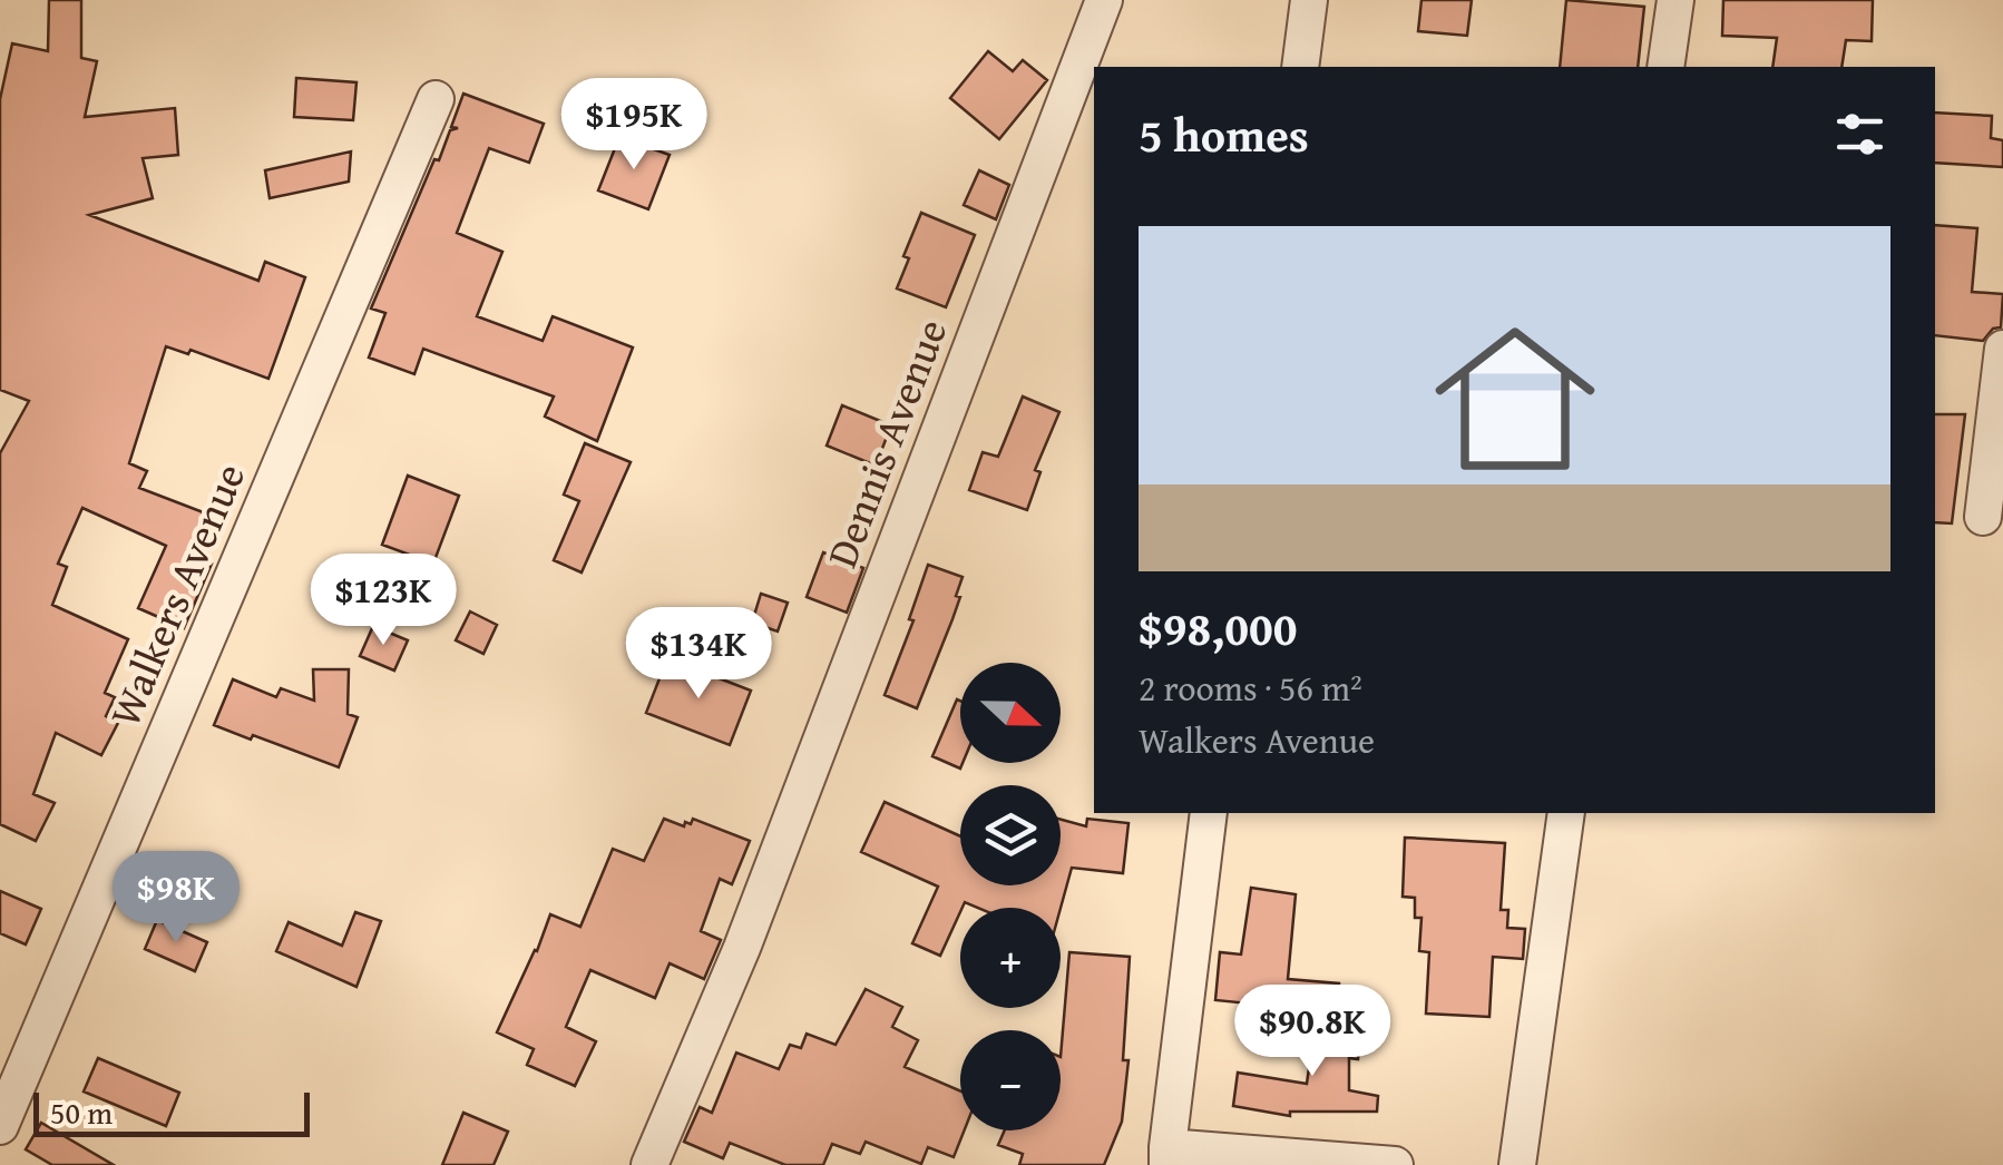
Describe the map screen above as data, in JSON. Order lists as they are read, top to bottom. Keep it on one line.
{"streets":{"street":["Dennis Avenue","Walkers Avenue"]},"scale_bar":"50 m","north":"right","page":{"heading":"5 homes","price":["$195K","$123K","$134K","$98K","$90.8K"],"list":[{"name":"$98,000","note":"2 rooms · 56 m² · Walkers Avenue"}],"map_buttons":["+","−"],"scale":"50 m"}}
